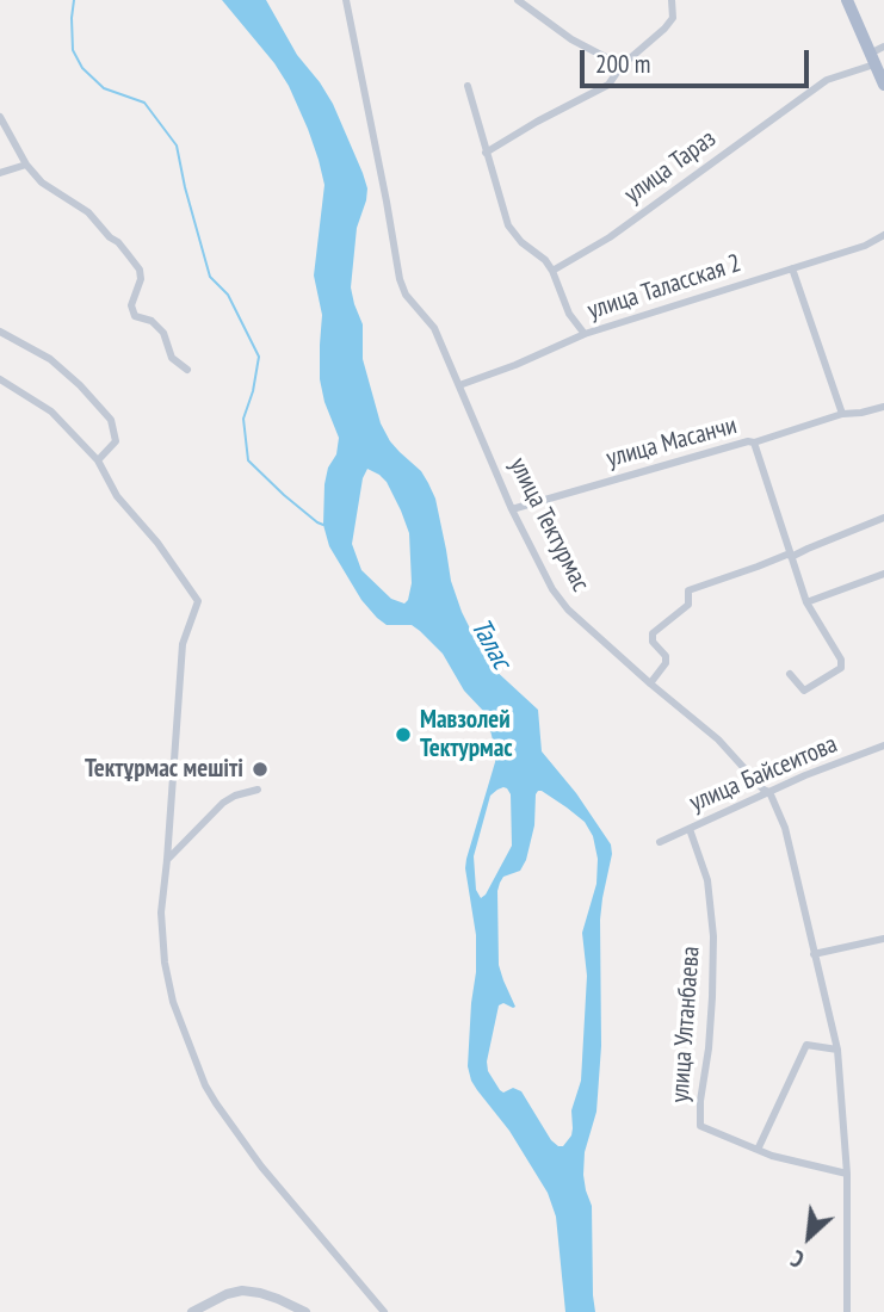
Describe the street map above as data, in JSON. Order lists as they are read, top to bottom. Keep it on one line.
{"streets":{"street":["улица Тараз","улица Таласская 2","улица Масанчи","улица Тектурмас","улица Байсеитова","улица Ултанбаева"]},"crossings":[["улица Таласская 2","улица Тектурмас"],["улица Масанчи","улица Тектурмас"],["улица Тектурмас","улица Байсеитова"],["улица Байсеитова","улица Ултанбаева"]],"water":["Талас"],"places":["Мавзолей Тектурмас","Тектұрмас мешіті"],"scale_bar":"200 m","north":"bottom left"}
